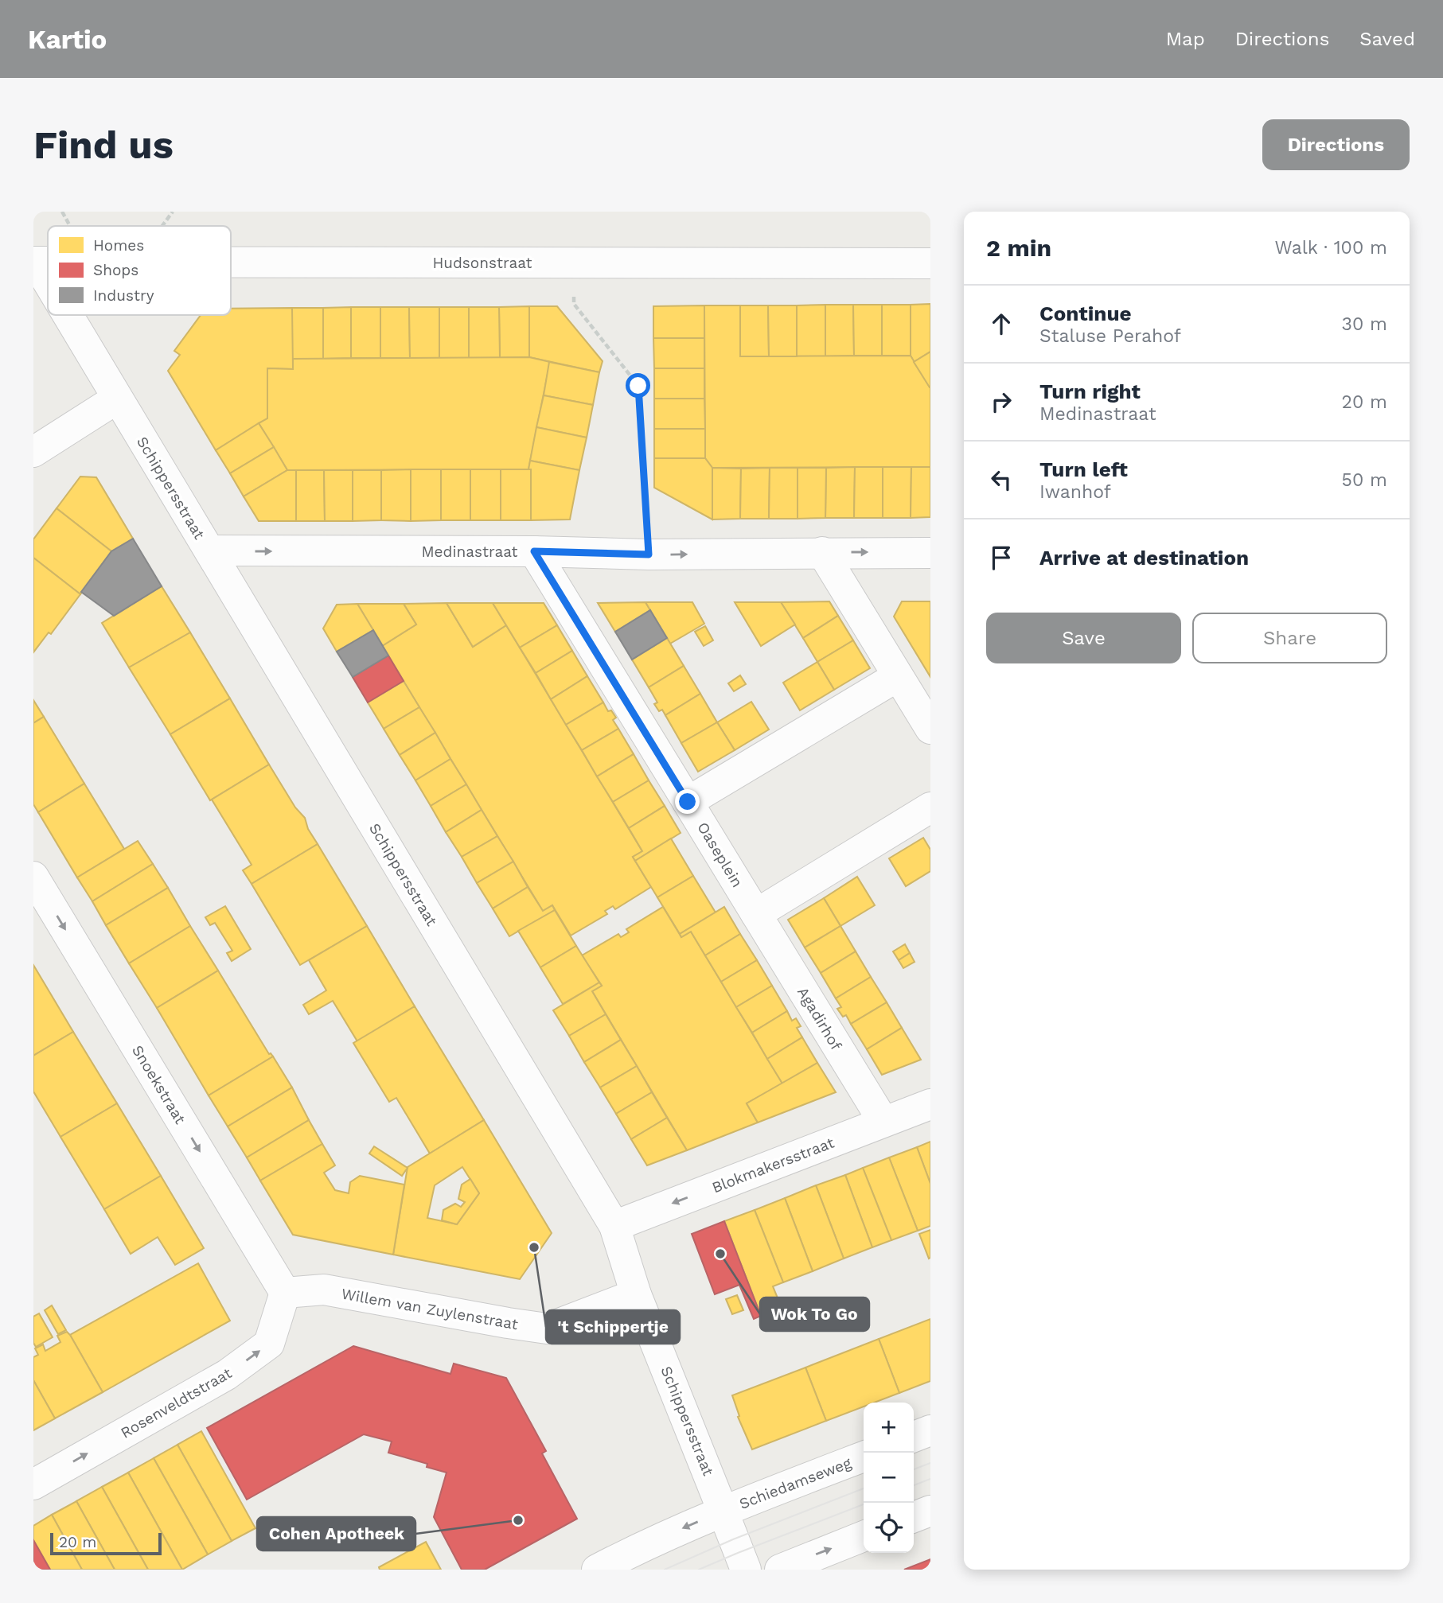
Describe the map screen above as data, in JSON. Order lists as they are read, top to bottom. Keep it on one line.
{"streets":{"street":["Hudsonstraat","Schippersstraat","Medinastraat","Oaseplein","Agadirhof","Snoekstraat","Blokmakersstraat","Willem van Zuylenstraat","Rosenveldtstraat","Schiedamseweg"]},"crossings":[["Schippersstraat","Medinastraat"],["Schippersstraat","Blokmakersstraat"],["Schippersstraat","Willem van Zuylenstraat"],["Schippersstraat","Schiedamseweg"],["Medinastraat","Oaseplein"],["Oaseplein","Agadirhof"],["Agadirhof","Blokmakersstraat"],["Snoekstraat","Willem van Zuylenstraat"],["Snoekstraat","Rosenveldtstraat"],["Willem van Zuylenstraat","Rosenveldtstraat"]],"one_way":["Medinastraat","Snoekstraat","Blokmakersstraat","Rosenveldtstraat","Schiedamseweg"],"places":["'t Schippertje","Wok To Go","Cohen Apotheek"],"legend":["Homes","Shops","Industry"],"scale_bar":"20 m","page":{"header":"Kartio","nav":["Map","Directions","Saved"],"buttons":["Directions",["Save","Share"]],"title":"Find us","heading":["2 min","Walk · 100 m"],"list":[["Continue","Staluse Perahof","30 m"],["Turn right","Medinastraat","20 m"],["Turn left","Iwanhof","50 m"],"Arrive at destination"],"map_buttons":["+","−"],"scale":"20 m"}}
